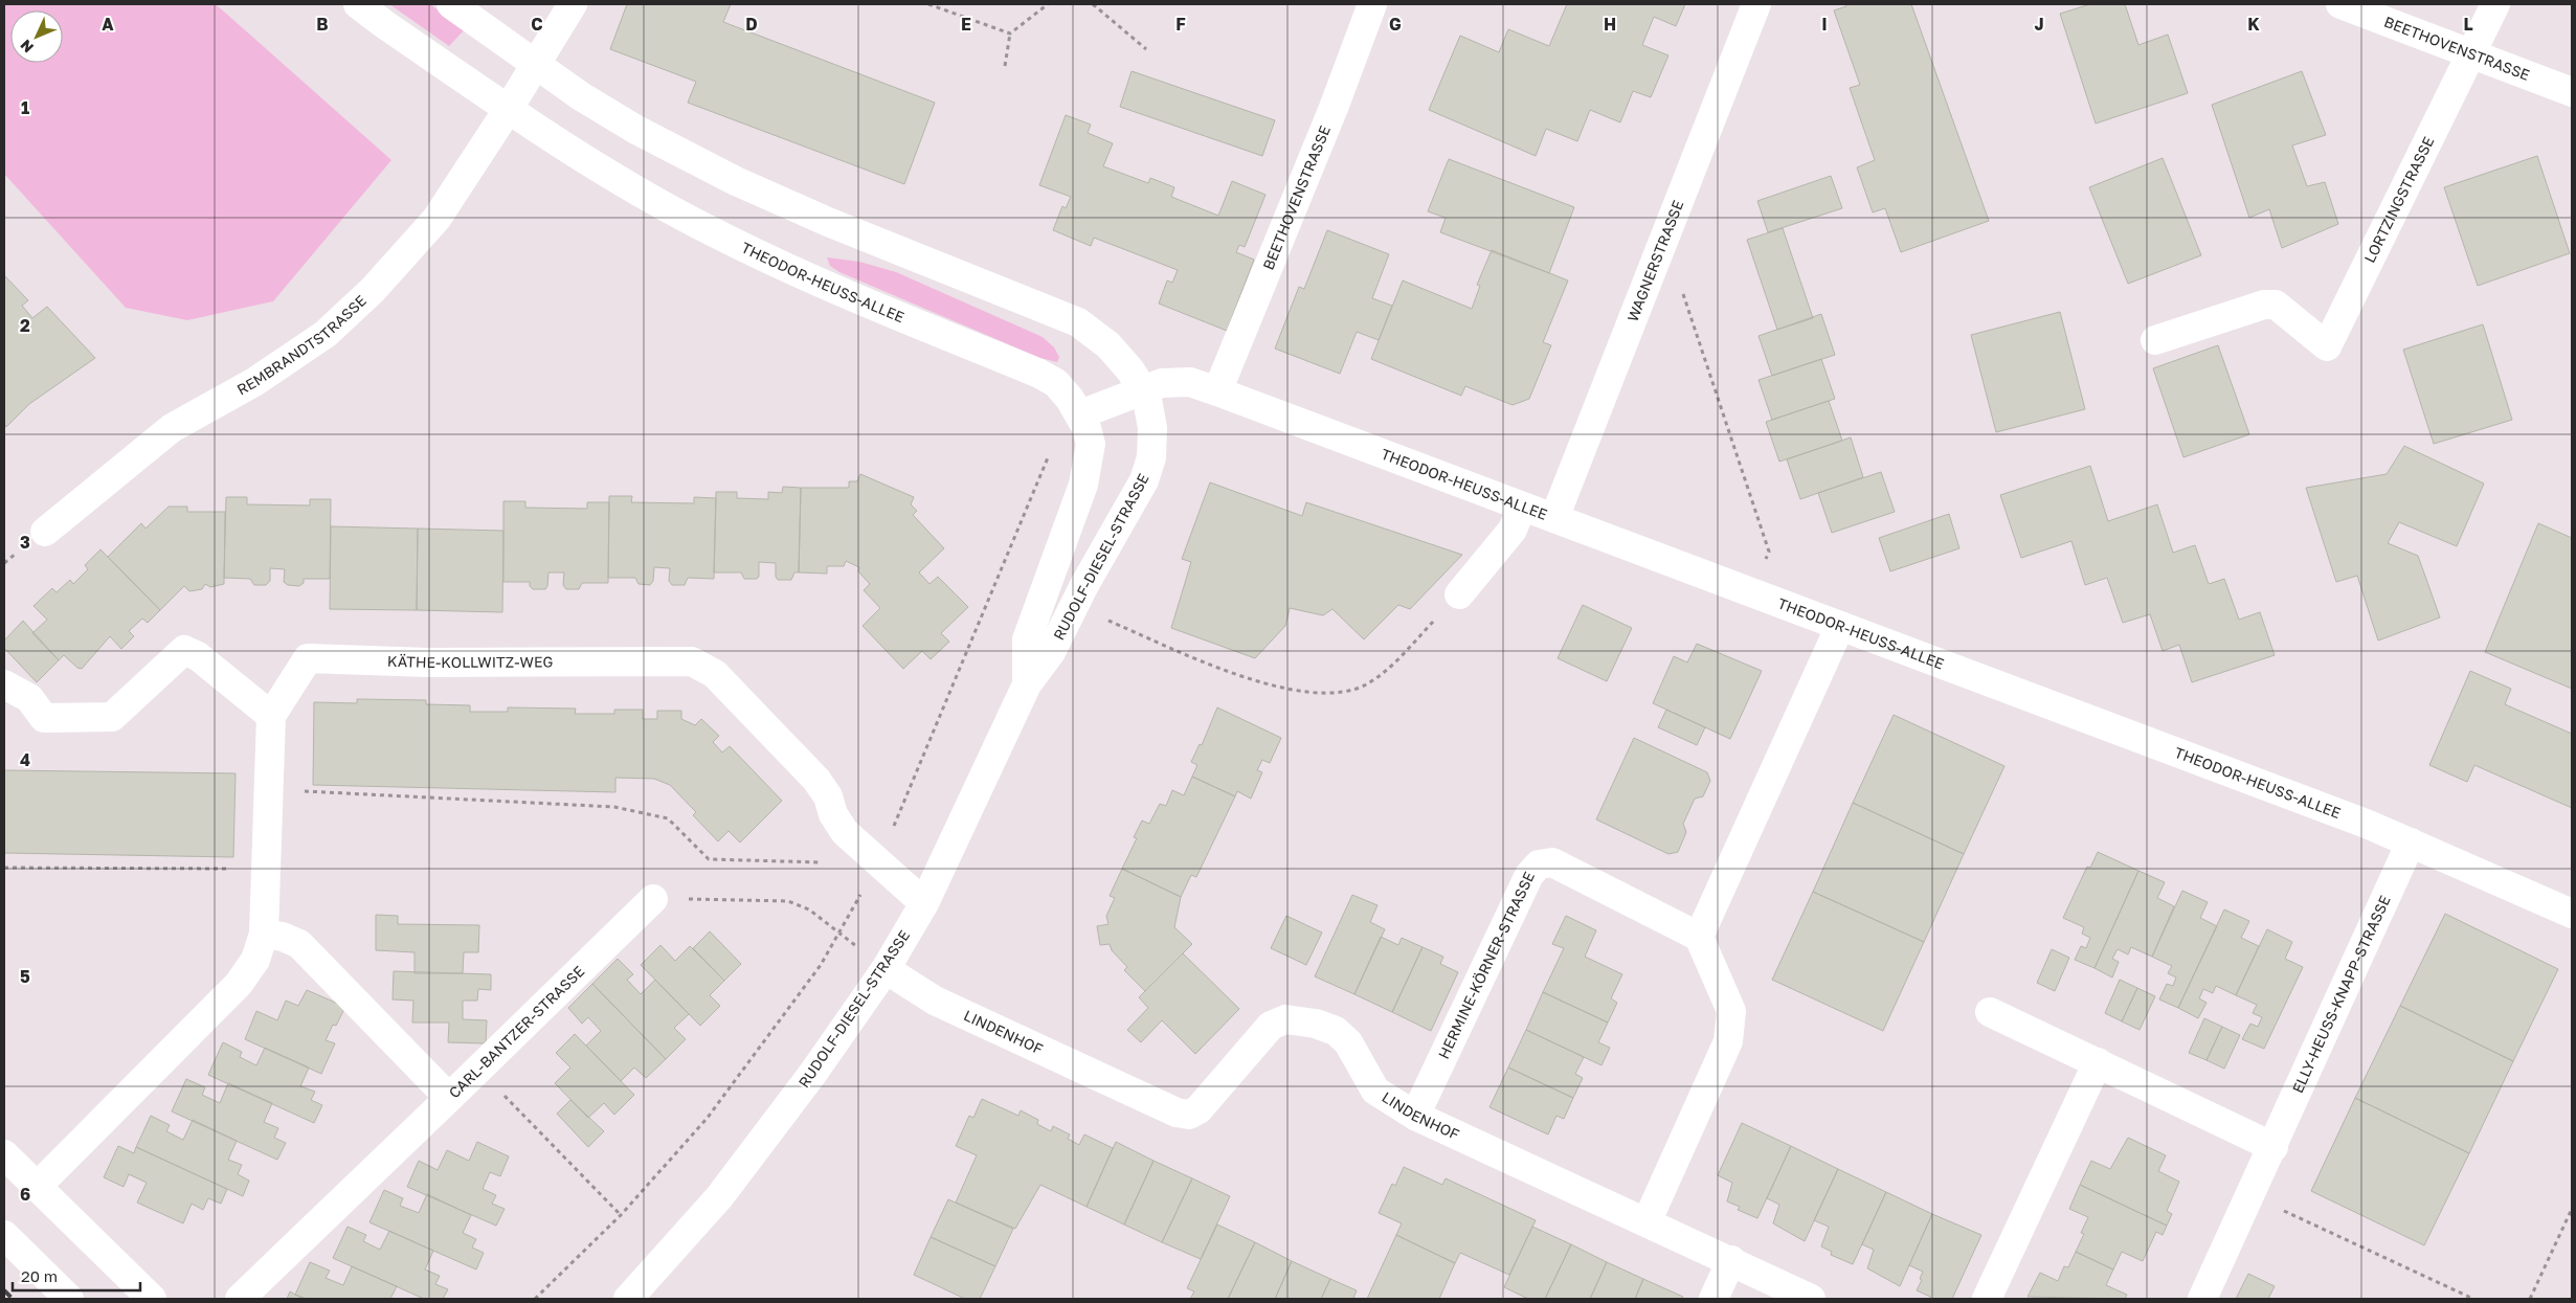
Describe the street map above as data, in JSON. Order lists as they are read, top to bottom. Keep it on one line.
{"streets":{"street":["BEETHOVENSTRASSE","LORTZINGSTRASSE","WAGNERSTRASSE","THEODOR-HEUSS-ALLEE","REMBRANDTSTRASSE","RUDOLF-DIESEL-STRASSE","KÄTHE-KOLLWITZ-WEG","HERMINE-KÖRNER-STRASSE","ELLY-HEUSS-KNAPP-STRASSE","CARL-BANTZER-STRASSE","LINDENHOF"]},"crossings":[["BEETHOVENSTRASSE","LORTZINGSTRASSE"],["BEETHOVENSTRASSE","THEODOR-HEUSS-ALLEE"],["WAGNERSTRASSE","THEODOR-HEUSS-ALLEE"],["THEODOR-HEUSS-ALLEE","REMBRANDTSTRASSE"],["THEODOR-HEUSS-ALLEE","RUDOLF-DIESEL-STRASSE"],["THEODOR-HEUSS-ALLEE","ELLY-HEUSS-KNAPP-STRASSE"],["RUDOLF-DIESEL-STRASSE","KÄTHE-KOLLWITZ-WEG"],["RUDOLF-DIESEL-STRASSE","LINDENHOF"],["HERMINE-KÖRNER-STRASSE","LINDENHOF"]],"scale_bar":"20 m","north":"bottom left","grid":{"columns":["A","B","C","D","E","F","G","H","I","J","K","L"],"rows":["1","2","3","4","5","6"]}}
